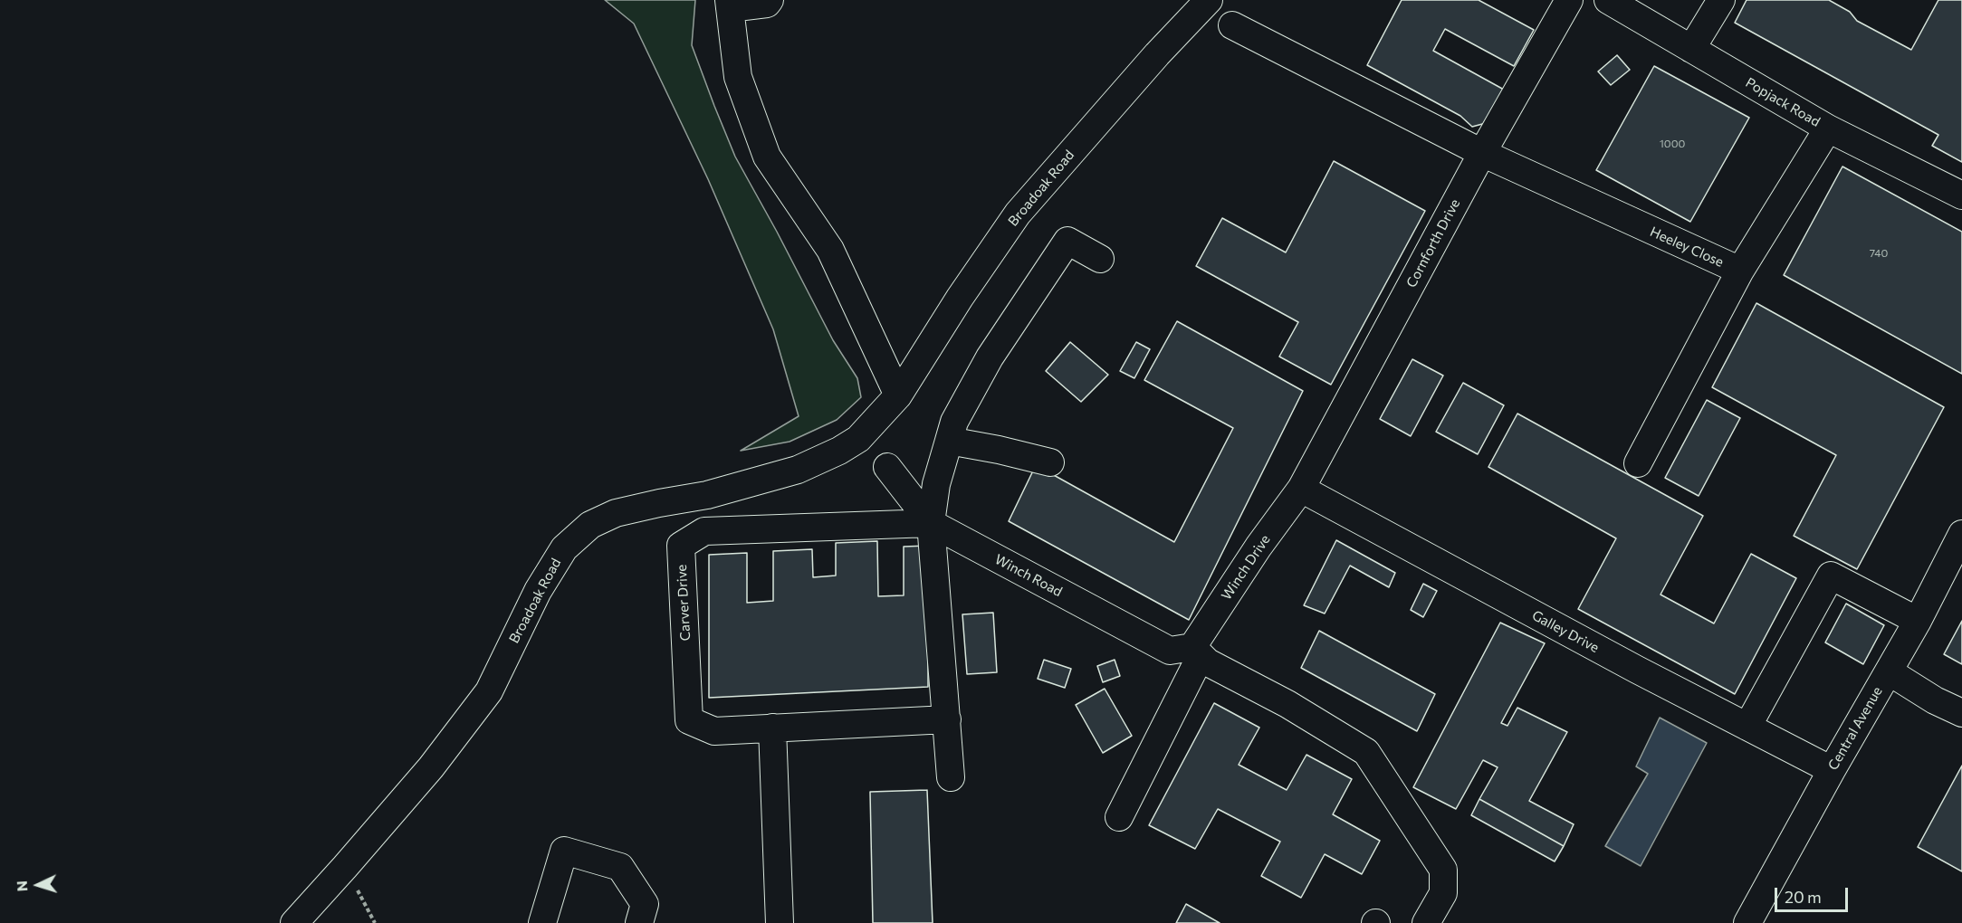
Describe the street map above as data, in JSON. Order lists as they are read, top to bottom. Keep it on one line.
{"streets":{"street":["Popjack Road","Broadoak Road","Cornforth Drive","Heeley Close","Winch Drive","Winch Road","Carver Drive","Galley Drive","Central Avenue"]},"crossings":[["Popjack Road","Heeley Close"],["Cornforth Drive","Heeley Close"],["Cornforth Drive","Winch Drive"],["Cornforth Drive","Galley Drive"],["Winch Drive","Winch Road"],["Winch Drive","Galley Drive"],["Winch Road","Carver Drive"],["Galley Drive","Central Avenue"]],"house_numbers":["1000","740"],"scale_bar":"20 m","north":"left"}
